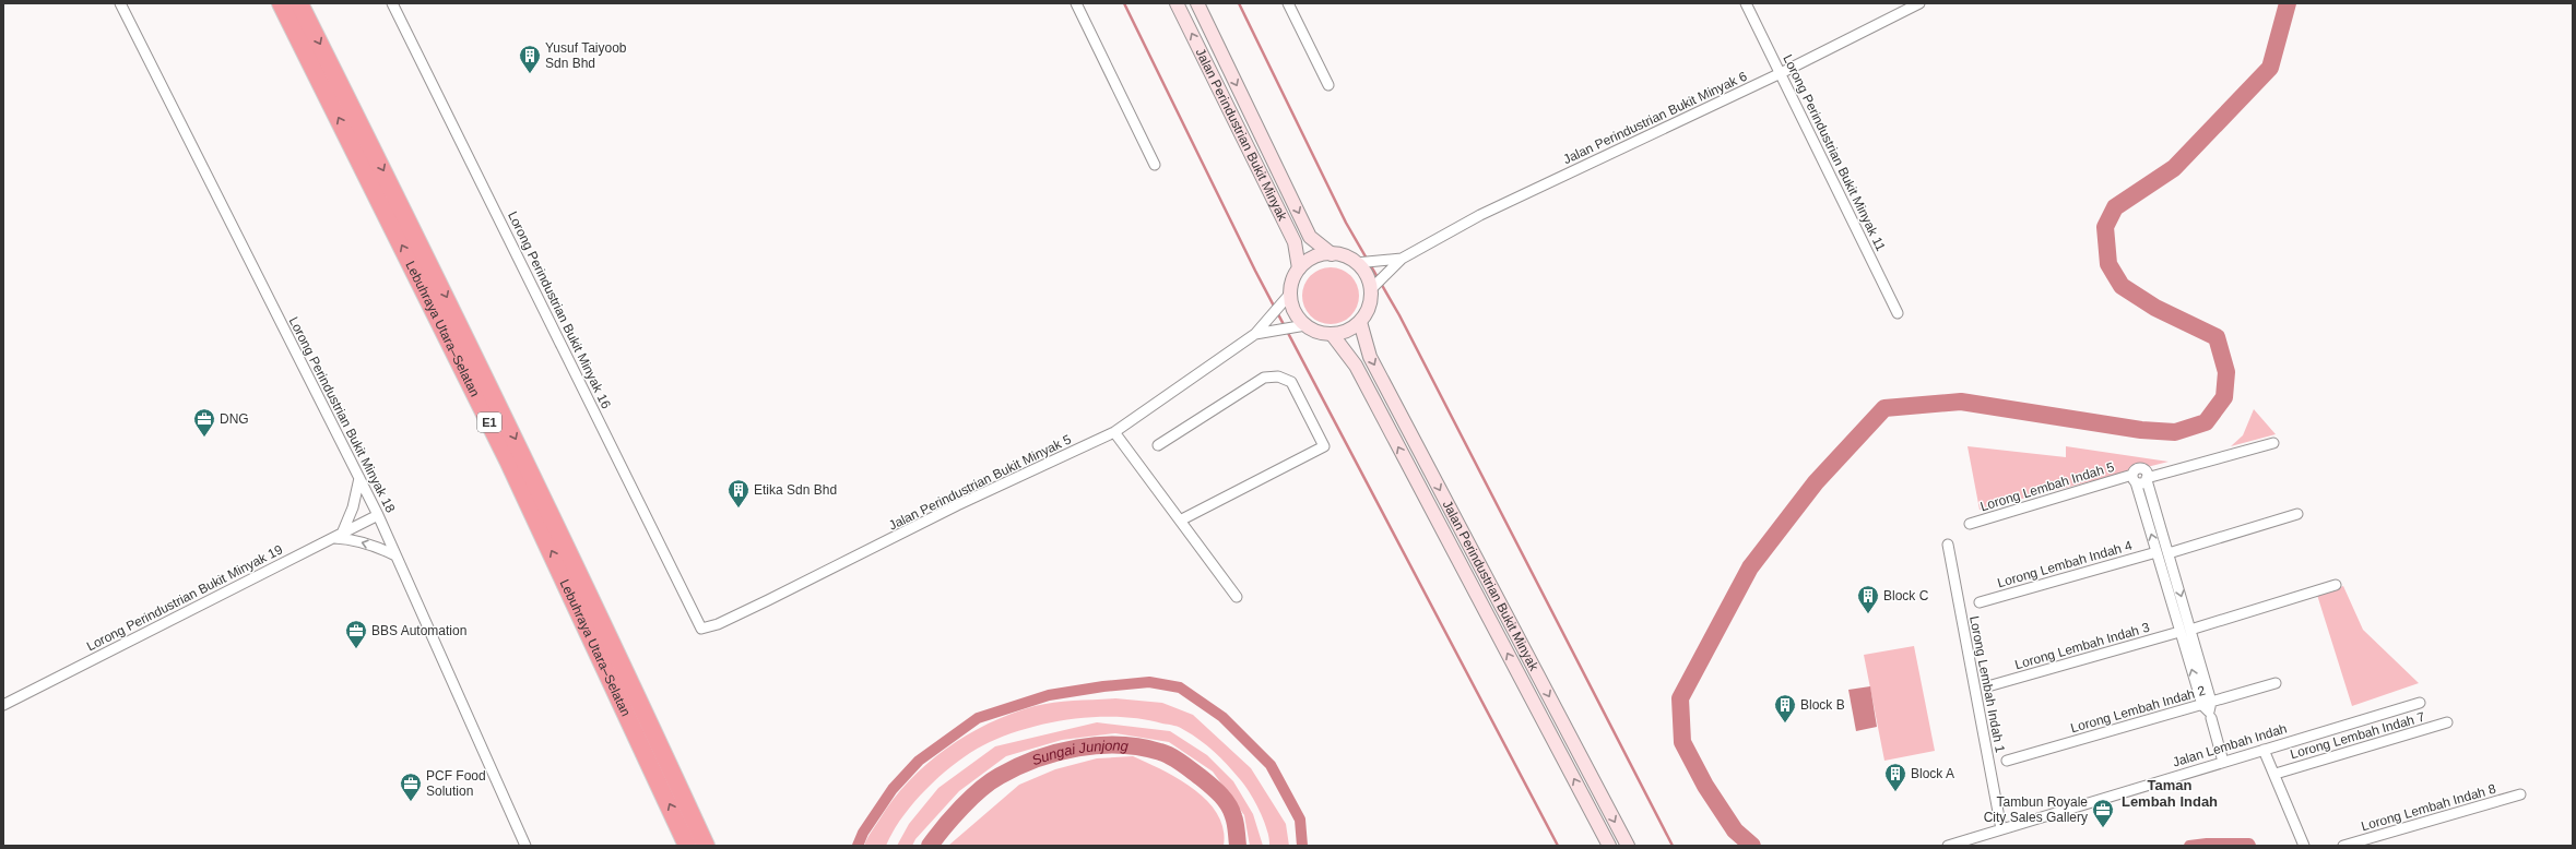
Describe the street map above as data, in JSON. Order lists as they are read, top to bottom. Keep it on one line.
{"streets":{"highway":["Lebuhraya Utara–Selatan","E1"],"main road":["Jalan Perindustrian Bukit Minyak"],"street":["Jalan Perindustrian Bukit Minyak 6","Lorong Perindustrian Bukit Minyak 11","Lorong Perindustrian Bukit Minyak 16","Lorong Perindustrian Bukit Minyak 18","Jalan Perindustrian Bukit Minyak 5","Lorong Lembah Indah 5","Lorong Lembah Indah 4","Lorong Perindustrian Bukit Minyak 19","Lorong Lembah Indah 3","Lorong Lembah Indah 1","Lorong Lembah Indah 2","Lorong Lembah Indah 7","Jalan Lembah Indah","Lorong Lembah Indah 8"]},"crossings":[["Jalan Perindustrian Bukit Minyak 6","Lorong Perindustrian Bukit Minyak 11"],["Lorong Perindustrian Bukit Minyak 16","Jalan Perindustrian Bukit Minyak 5"],["Lorong Perindustrian Bukit Minyak 18","Lorong Perindustrian Bukit Minyak 19"],["Lorong Lembah Indah 1","Jalan Lembah Indah"]],"districts":["Taman Lembah Indah"],"water":["Sungai Junjong"],"places":{"building":["Yusuf Taiyoob Sdn Bhd","Etika Sdn Bhd","Block C","Block B","Block A"],"office":["DNG","BBS Automation","PCF Food Solution","Tambun Royale City Sales Gallery"]}}
